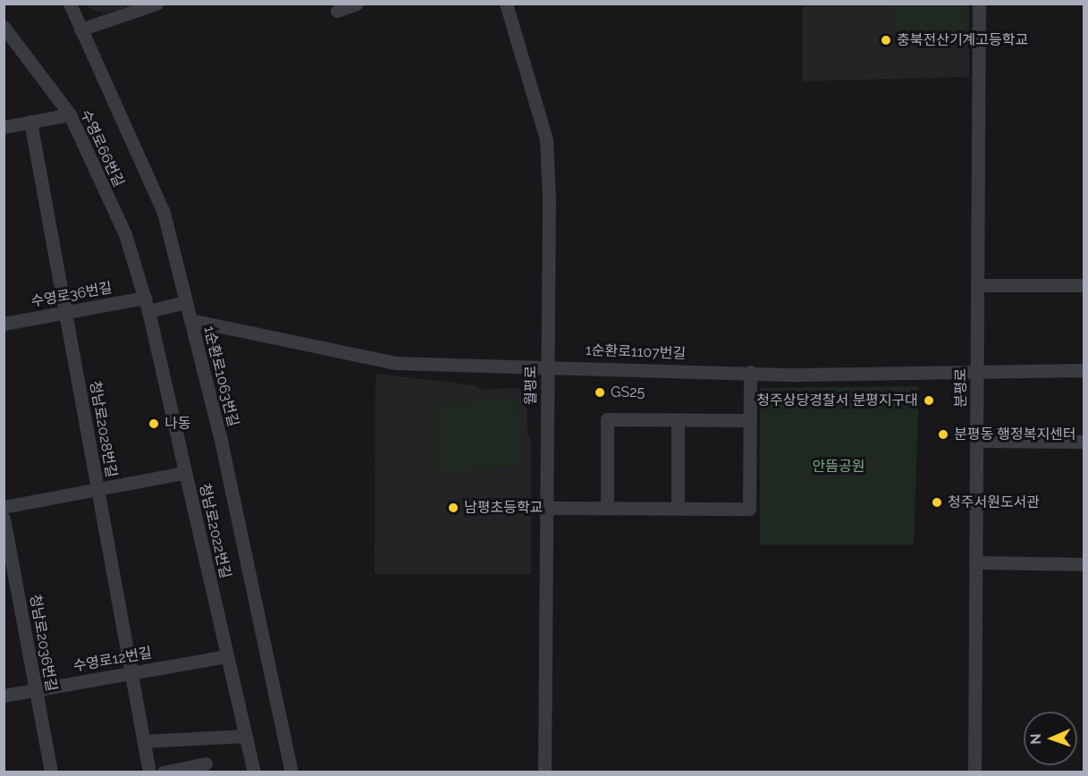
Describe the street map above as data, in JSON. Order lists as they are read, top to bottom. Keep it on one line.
{"streets":{"street":["수영로66번길","수영로36번길","1순환로1107번길","1순환로1063번길","월평로","분평로","청남로2028번길","청남로2022번길","청남로2036번길","수영로12번길"]},"crossings":[["수영로66번길","수영로36번길"],["수영로66번길","청남로2022번길"],["수영로36번길","1순환로1063번길"],["수영로36번길","청남로2028번길"],["수영로36번길","청남로2022번길"],["1순환로1107번길","1순환로1063번길"],["1순환로1107번길","월평로"],["1순환로1107번길","분평로"],["청남로2028번길","수영로12번길"],["청남로2022번길","수영로12번길"],["청남로2036번길","수영로12번길"]],"parks":["안뜸공원"],"places":["충북전산기계고등학교","GS25","청주상당경찰서 분평지구대","나동","분평동 행정복지센터","청주서원도서관","남평초등학교"],"north":"left"}
